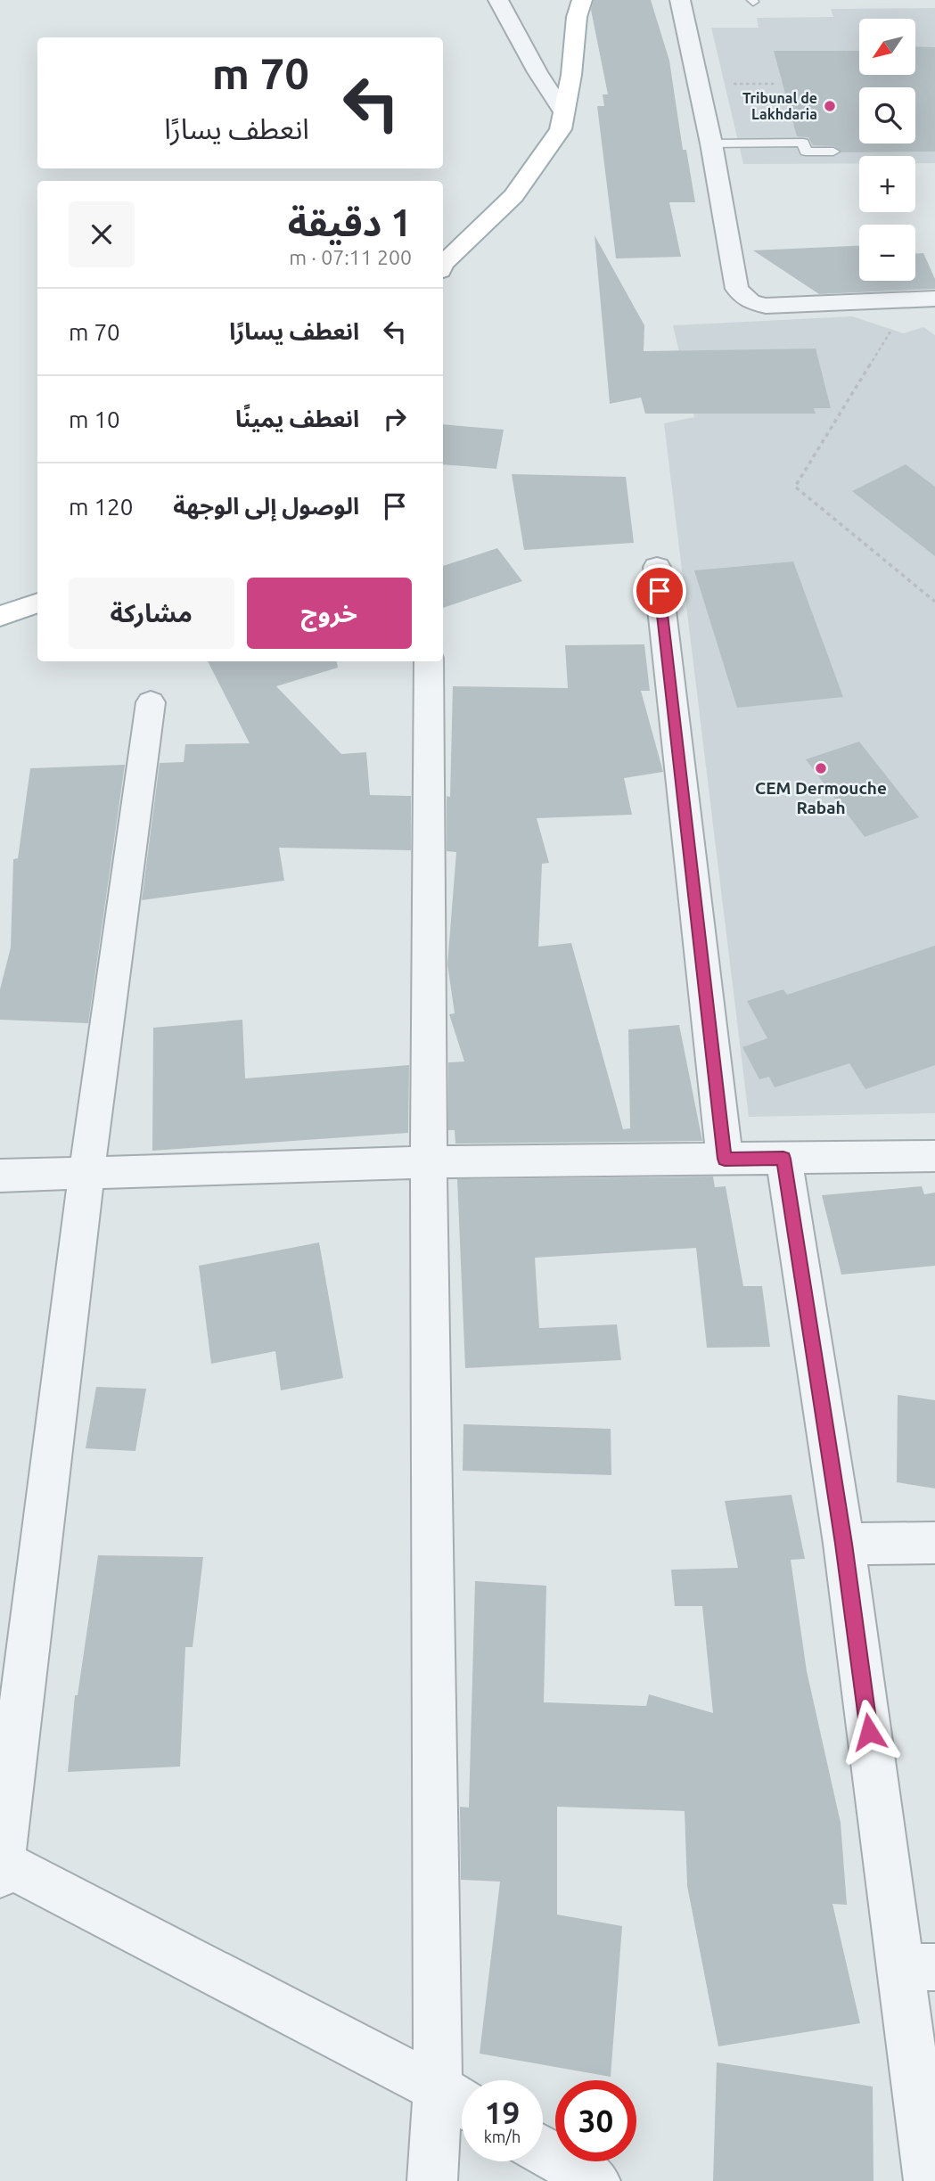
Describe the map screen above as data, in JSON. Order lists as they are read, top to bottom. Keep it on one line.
{"places":["Tribunal de Lakhdaria","CEM Dermouche Rabah"],"north":"bottom left","page":{"map_buttons":["+","−"],"turn":["70 m","انعطف يسارًا"],"heading":["1 دقيقة","200 m · 07:11"],"list":[{"name":"انعطف يسارًا","value":"70 m"},{"name":"انعطف يمينًا","value":"10 m"},{"name":"الوصول إلى الوجهة","value":"120 m"}],"buttons":["خروج","مشاركة"],"speed":"19 km/h","limit":"30"}}
